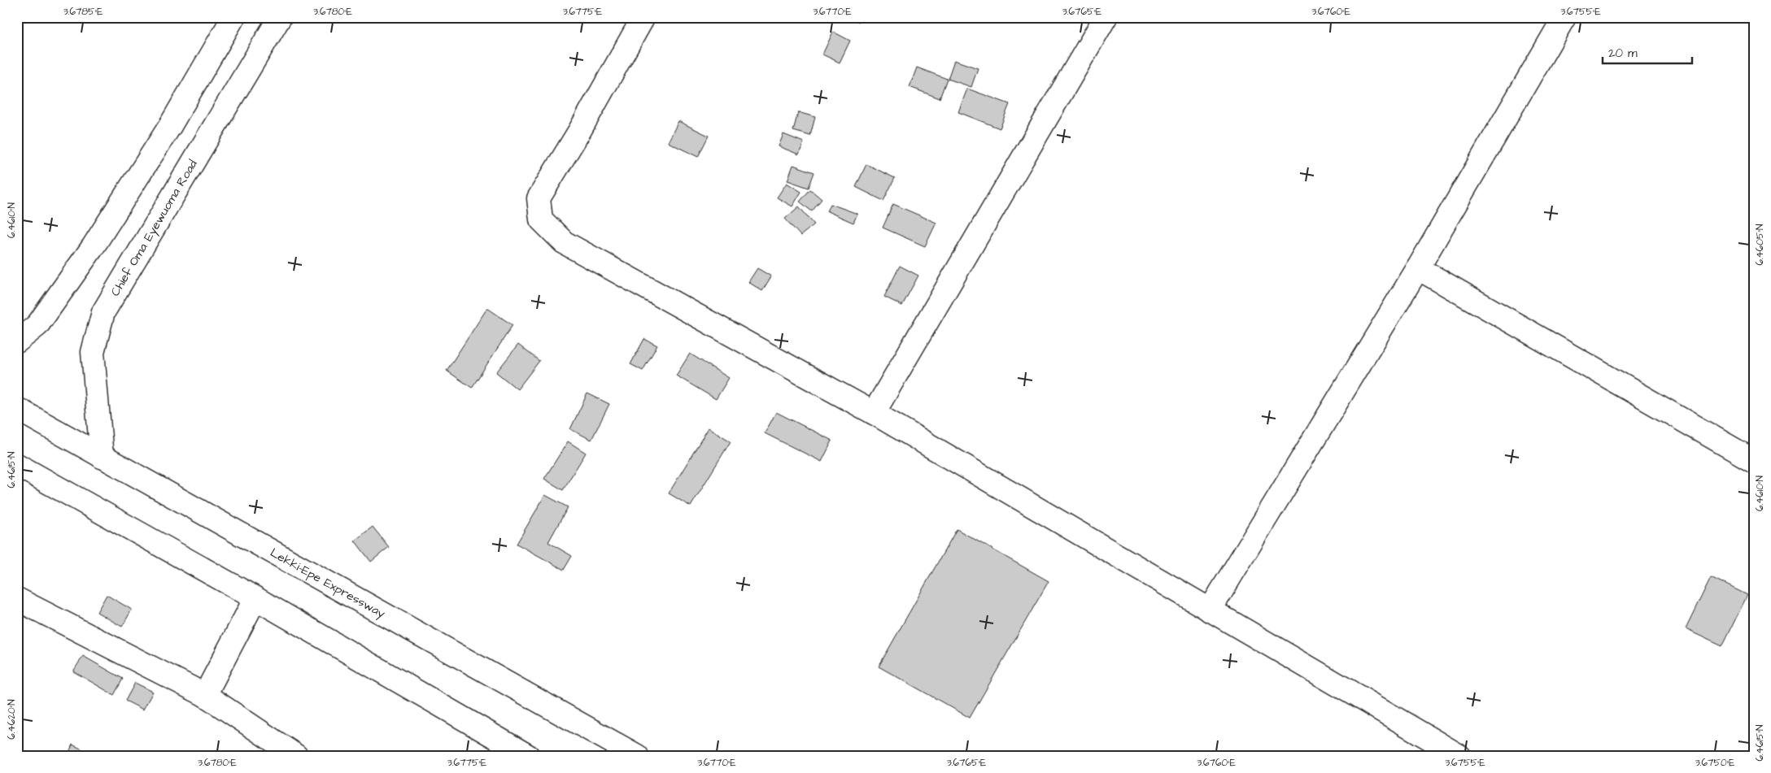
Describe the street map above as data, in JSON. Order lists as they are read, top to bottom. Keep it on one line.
{"streets":{"main road":["Chief Oma Eyewuoma Road","Lekki-Epe Expressway"]},"crossings":[["Chief Oma Eyewuoma Road","Lekki-Epe Expressway"]],"scale_bar":"20 m","coordinates":["3.6785°E","3.6780°E","3.6775°E","3.6770°E","3.6765°E","3.6760°E","3.6755°E","6.4610°N","6.4605°N","6.4615°N","6.4620°N","3.6750°E"]}
